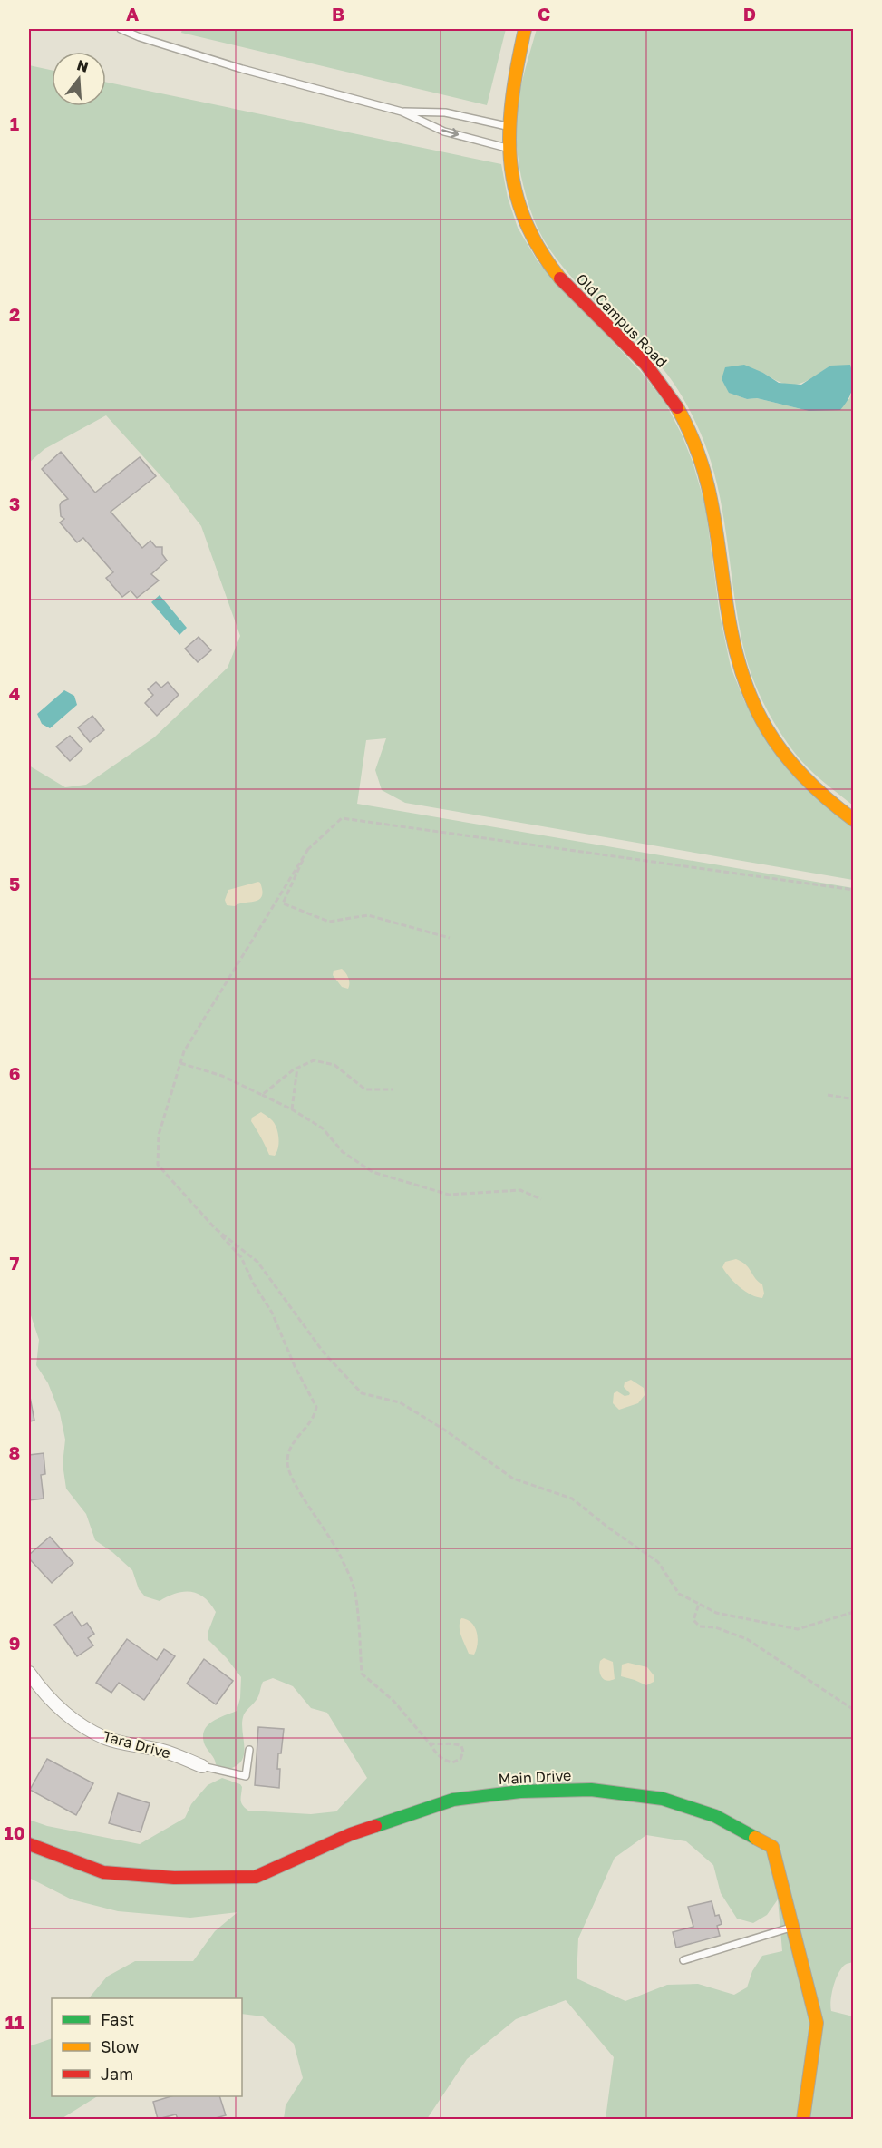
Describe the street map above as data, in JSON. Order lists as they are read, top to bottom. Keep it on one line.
{"streets":{"street":["Old Campus Road","Tara Drive","Main Drive"]},"legend":["Fast","Slow","Jam"],"north":"top","grid":{"columns":["A","B","C","D"],"rows":["1","2","3","4","5","6","7","8","9","10","11"]}}
